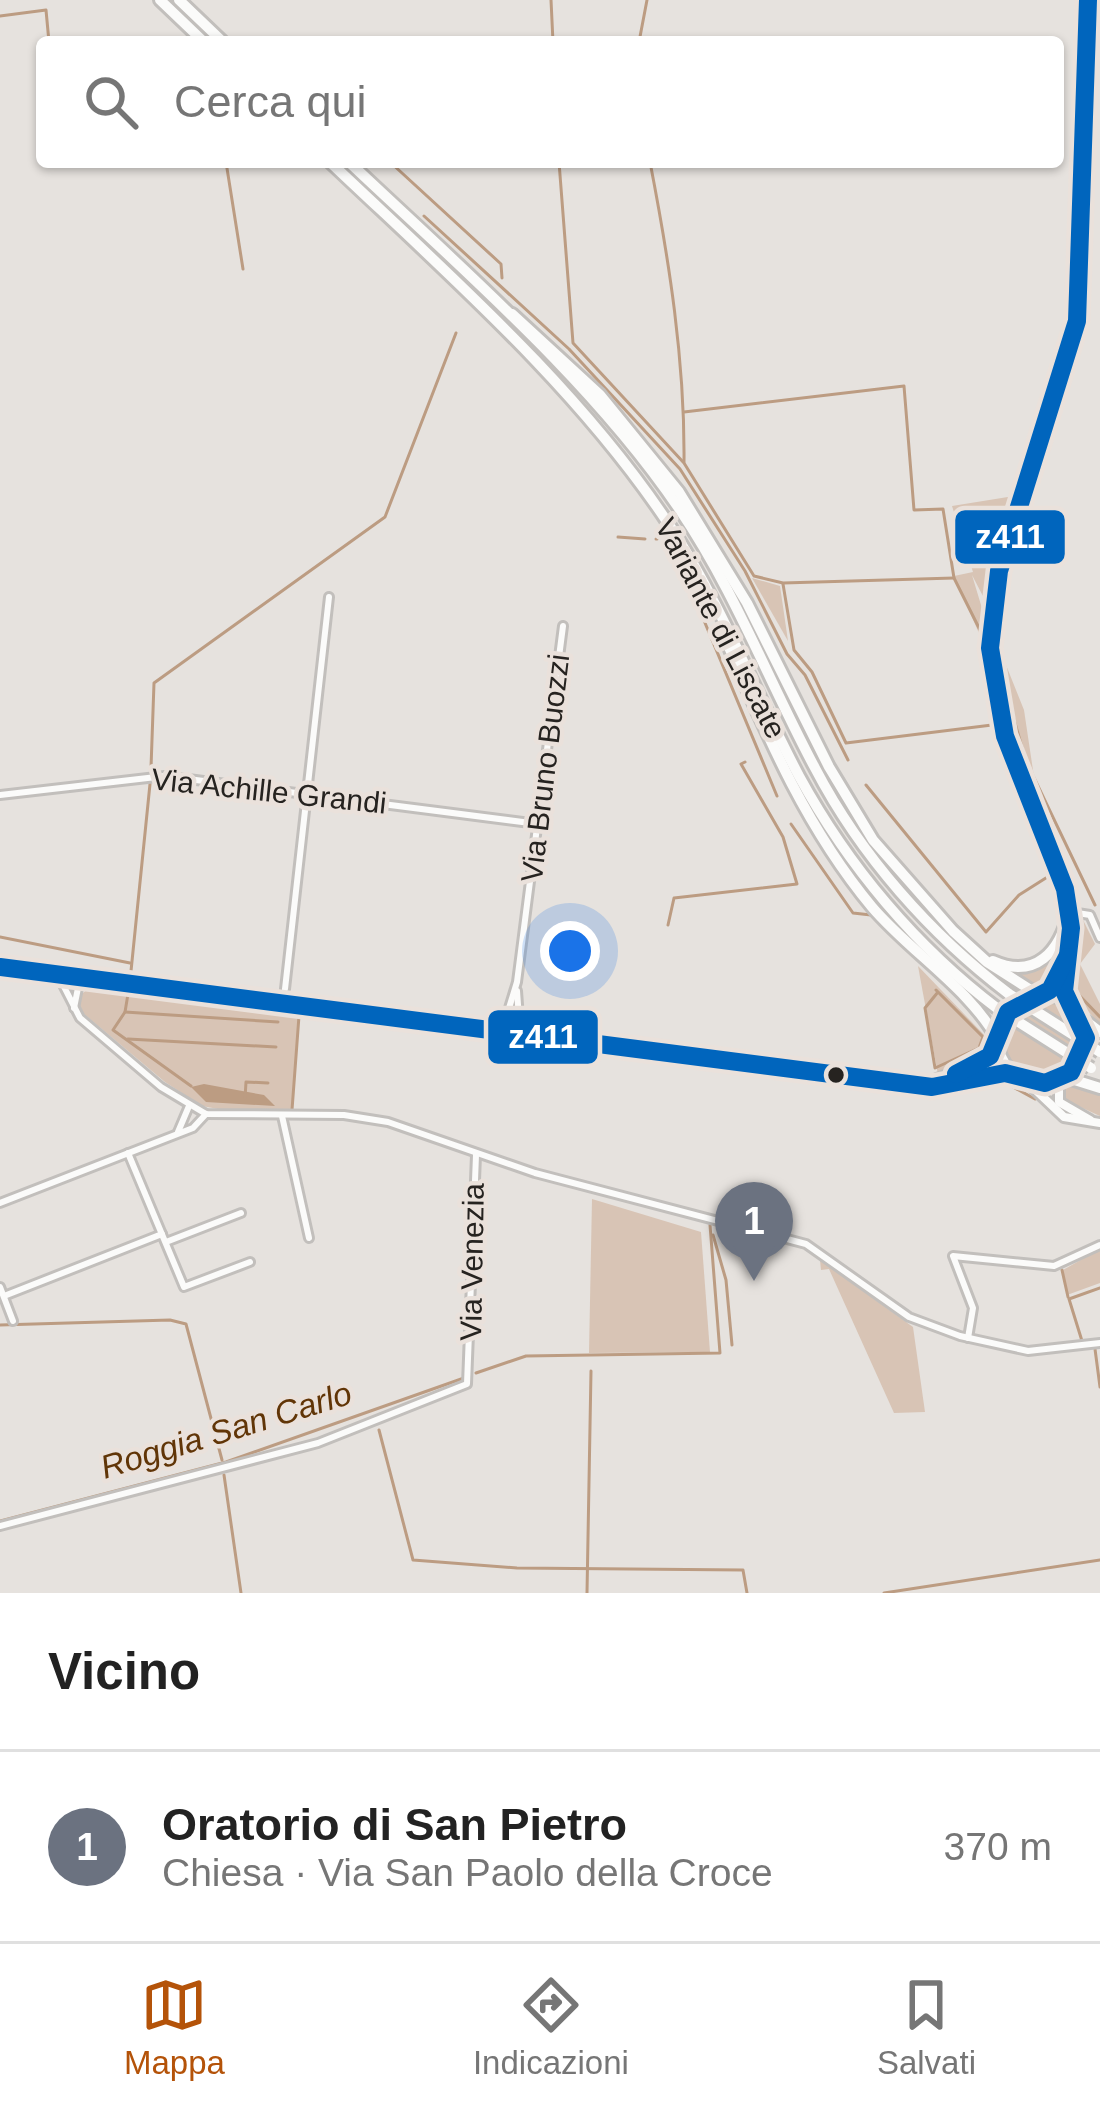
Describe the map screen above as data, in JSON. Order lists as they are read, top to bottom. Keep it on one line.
{"streets":{"highway":["Variante di Liscate"],"street":["Via Bruno Buozzi","Via Achille Grandi","Via Venezia"]},"crossings":[["Via Bruno Buozzi","Via Achille Grandi"]],"water":["Roggia San Carlo"],"lines":["transit line z411"],"page":{"search":"Cerca qui","pins":"1","heading":"Vicino","list":[{"mark":"1","name":"Oratorio di San Pietro","note":"Chiesa · Via San Paolo della Croce","value":"370 m"}],"nav":["Mappa","Indicazioni","Salvati"]}}
